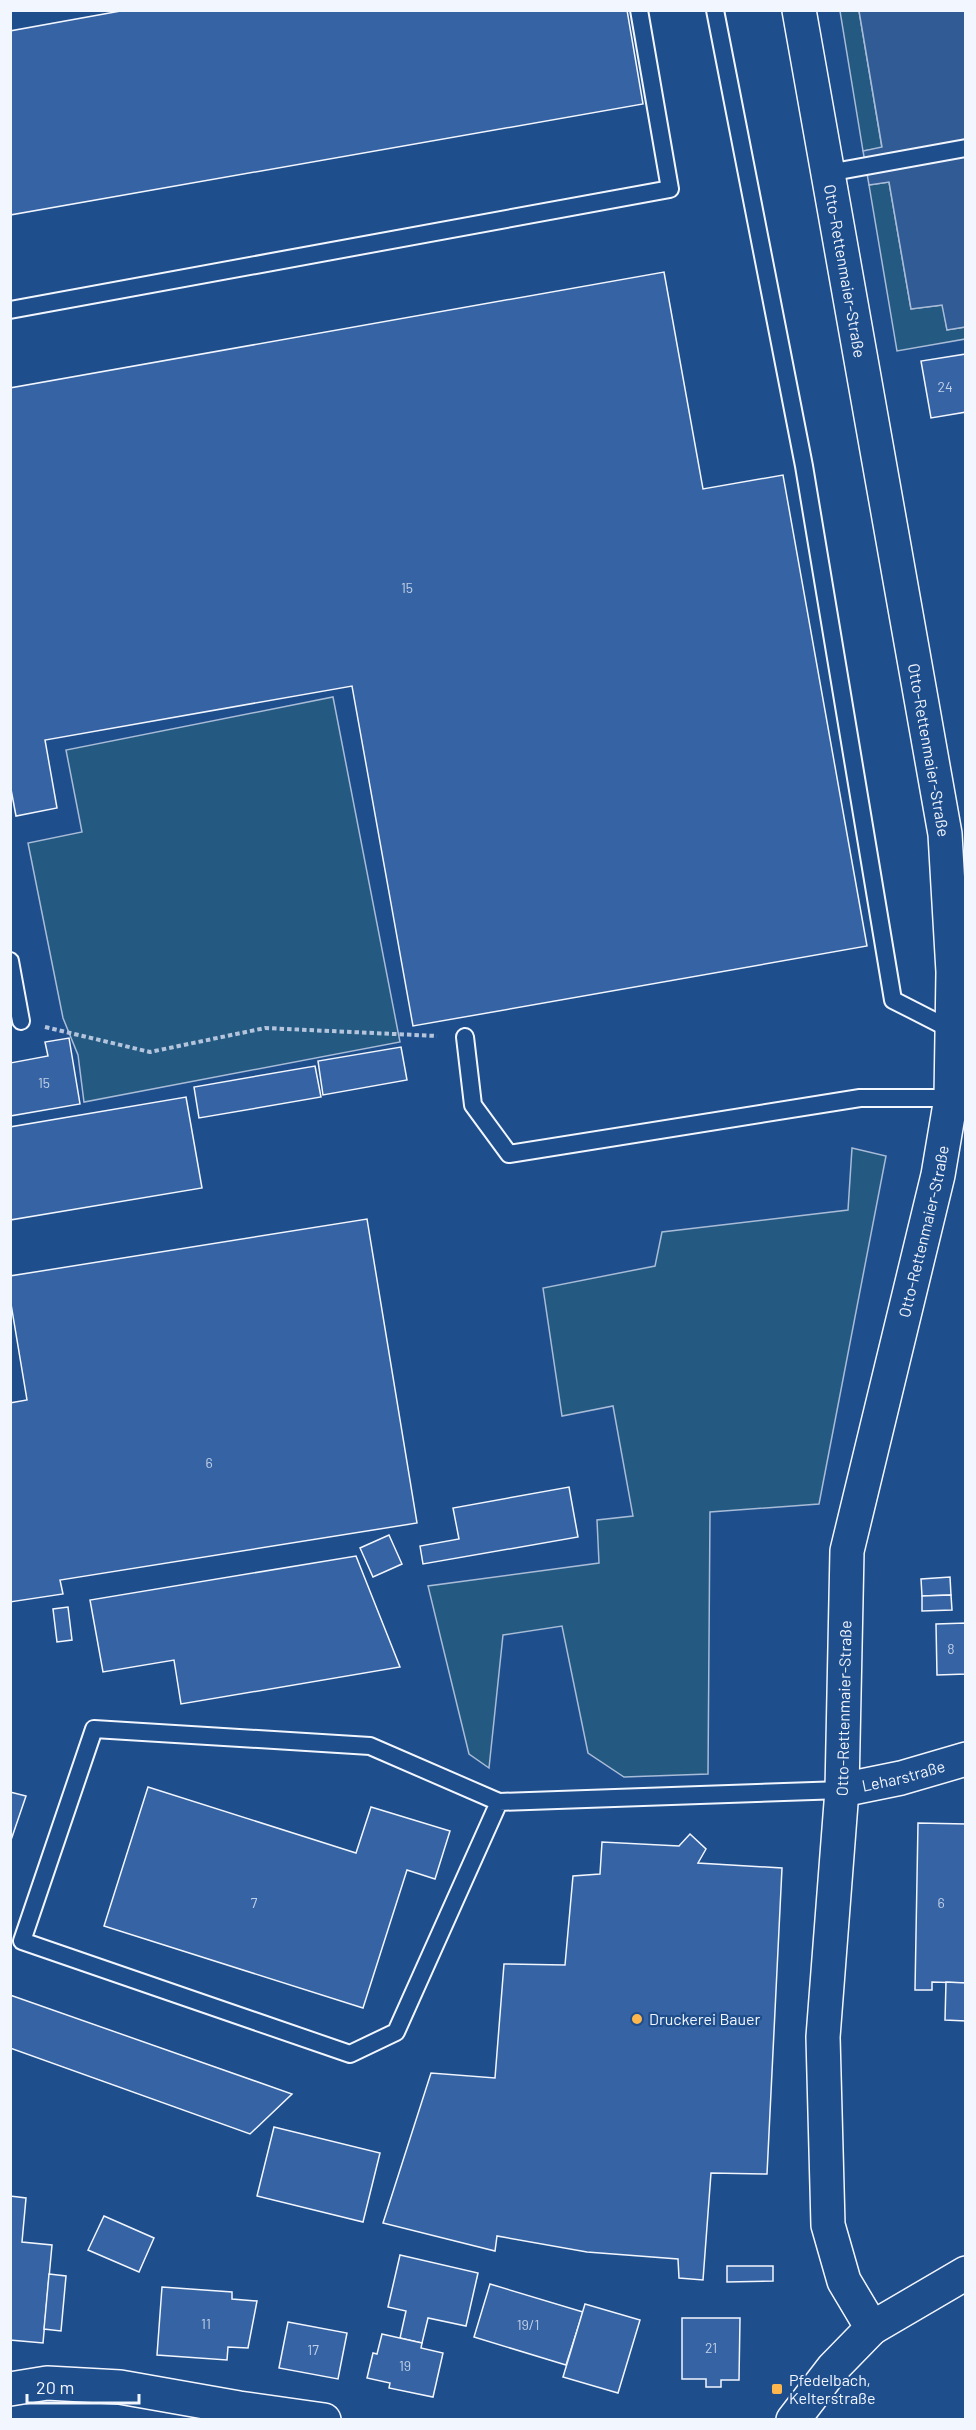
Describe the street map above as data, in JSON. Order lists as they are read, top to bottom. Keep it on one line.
{"streets":{"street":["Otto-Rettenmaier-Straße","Leharstraße"]},"crossings":[["Otto-Rettenmaier-Straße","Leharstraße"]],"places":{"other":["Druckerei Bauer"],"transit":["Pfedelbach, Kelterstraße"]},"house_numbers":["24","15","15","6","8","7","6","11","19/1","21","17","19"],"scale_bar":"20 m"}
